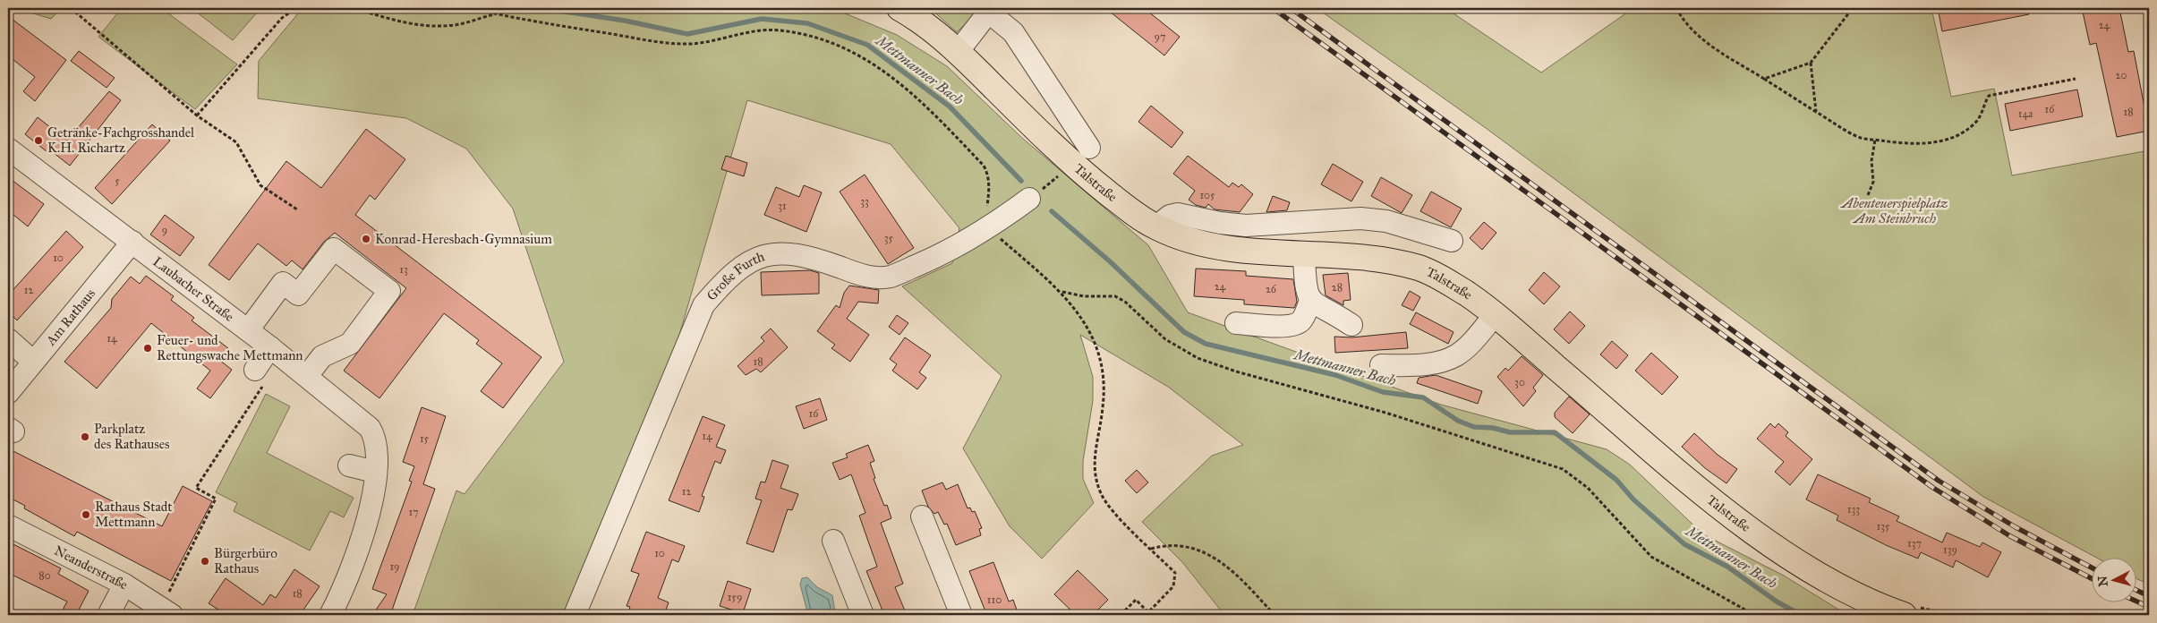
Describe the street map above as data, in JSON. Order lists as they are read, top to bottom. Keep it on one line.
{"streets":{"main road":["Talstraße"],"street":["Große Furth","Laubacher Straße","Am Rathaus","Neanderstraße"]},"crossings":[["Laubacher Straße","Am Rathaus"]],"water":["Mettmanner Bach"],"parks":["Abenteuerspielplatz Am Steinbruch"],"places":["Getränke-Fachgrosshandel K.H. Richartz","Konrad-Heresbach-Gymnasium","Feuer- und Rettungswache Mettmann","Parkplatz des Rathauses","Rathaus Stadt Mettmann","Bürgerbüro Rathaus"],"house_numbers":["24","97","20","16","18","14a","5","105","33","31","9","35","10","13","24","28","26","12","14","18","30","16","14","15","12","133","17","135","137","139","10","19","80","18","159","110"],"north":"left"}
